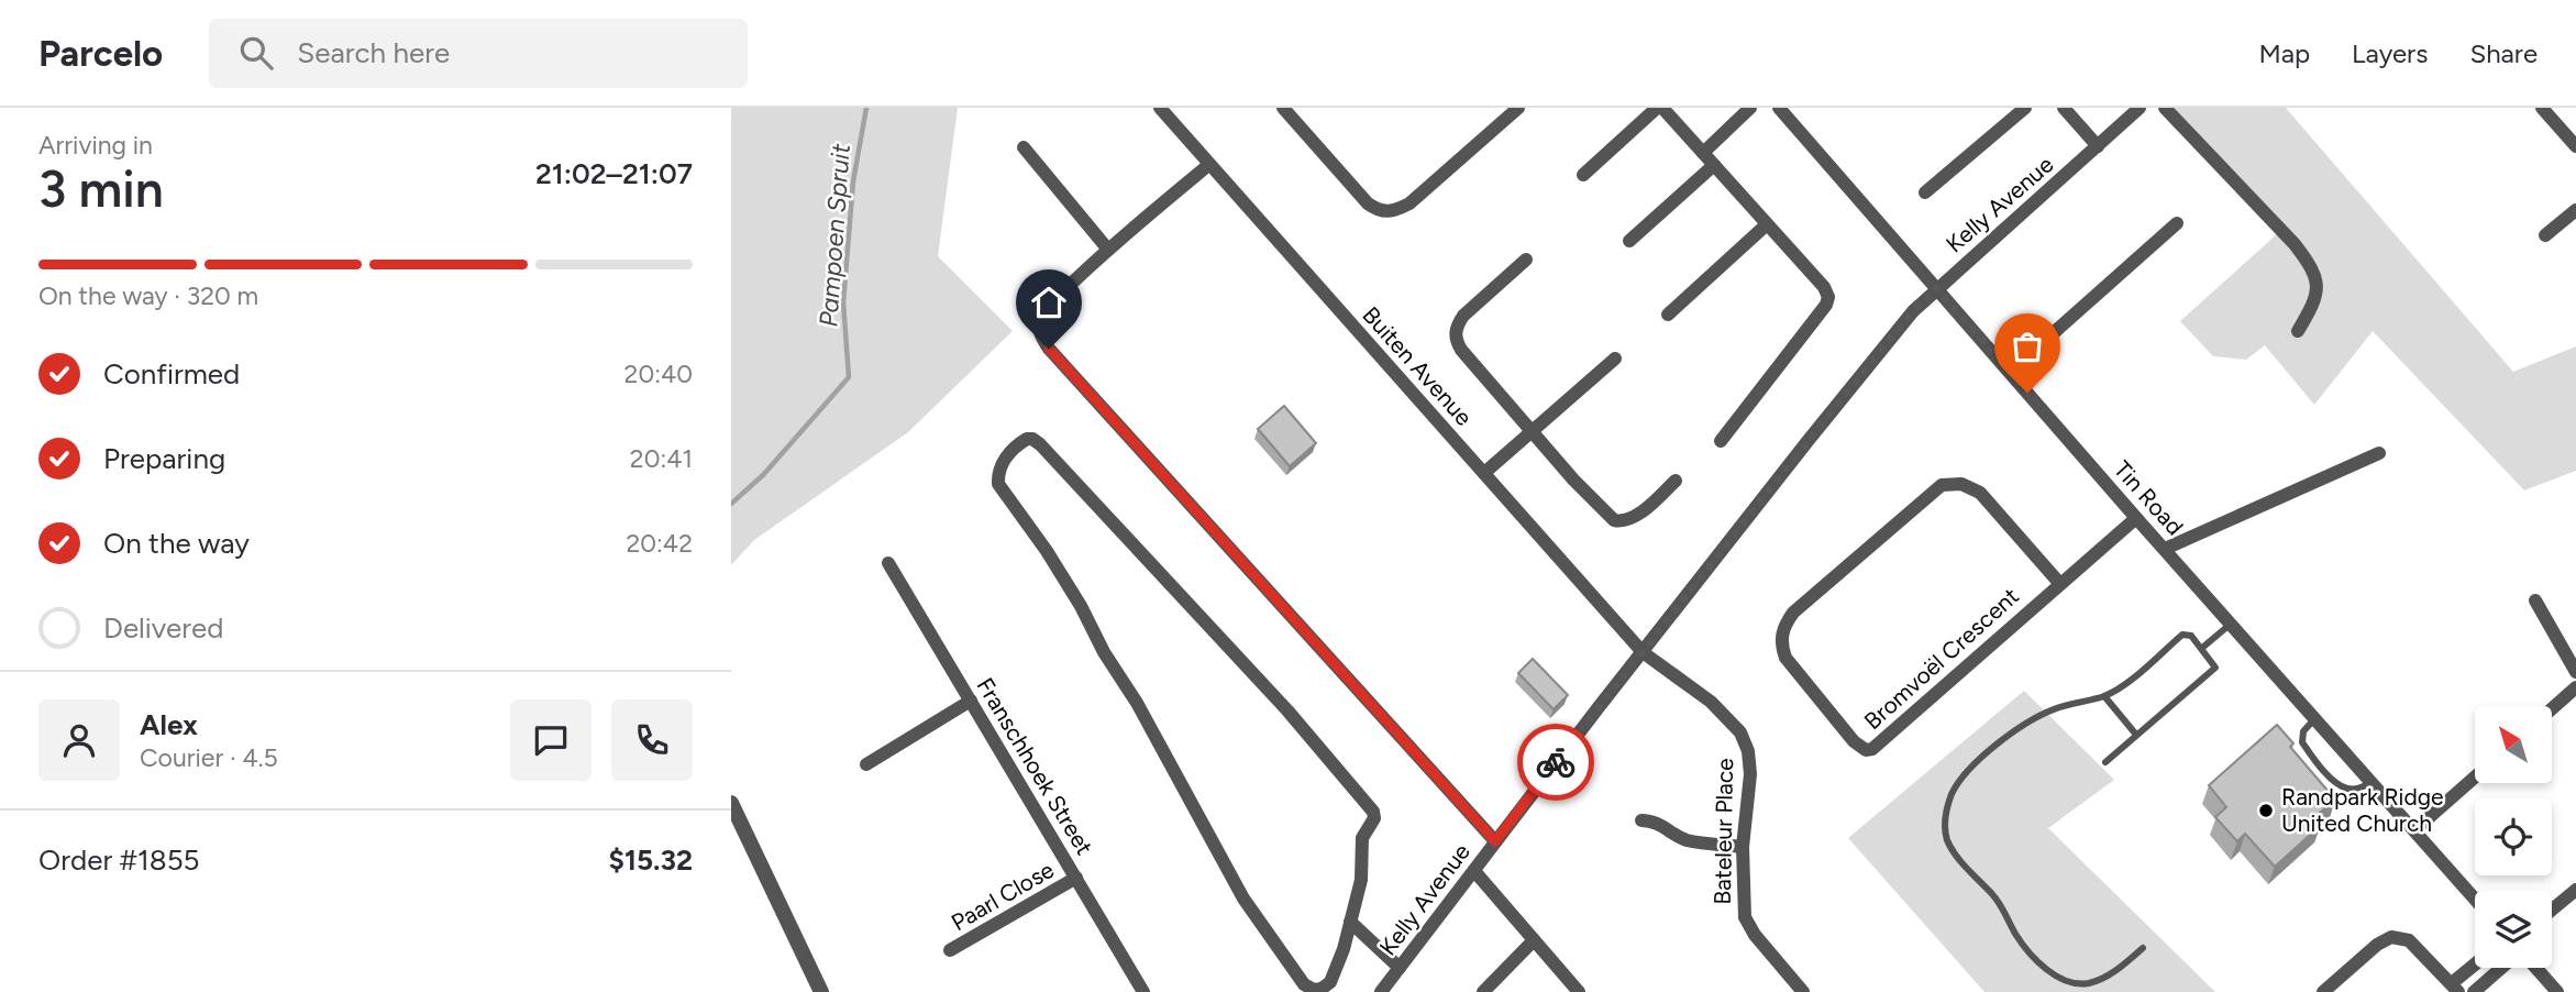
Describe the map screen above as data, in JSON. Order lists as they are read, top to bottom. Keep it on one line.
{"streets":{"street":["Kelly Avenue","Buiten Avenue","Tin Road","Bromvoël Crescent","Franschhoek Street","Bateleur Place","Paarl Close"]},"crossings":[["Kelly Avenue","Buiten Avenue"],["Kelly Avenue","Tin Road"],["Kelly Avenue","Bateleur Place"],["Buiten Avenue","Bateleur Place"],["Tin Road","Bromvoël Crescent"],["Franschhoek Street","Paarl Close"]],"water":["Pampoen Spruit"],"places":["Randpark Ridge United Church"],"north":"top left","page":{"header":"Parcelo","search":"Search here","nav":["Map","Layers","Share"],"heading":["3 min","Arriving in","21:02–21:07"],"panel":["Alex","Courier · 4.5","Order #1855","$15.32"],"bar":"On the way · 320 m","list":[["Confirmed","20:40"],["Preparing","20:41"],["On the way","20:42"],"Delivered"]}}
